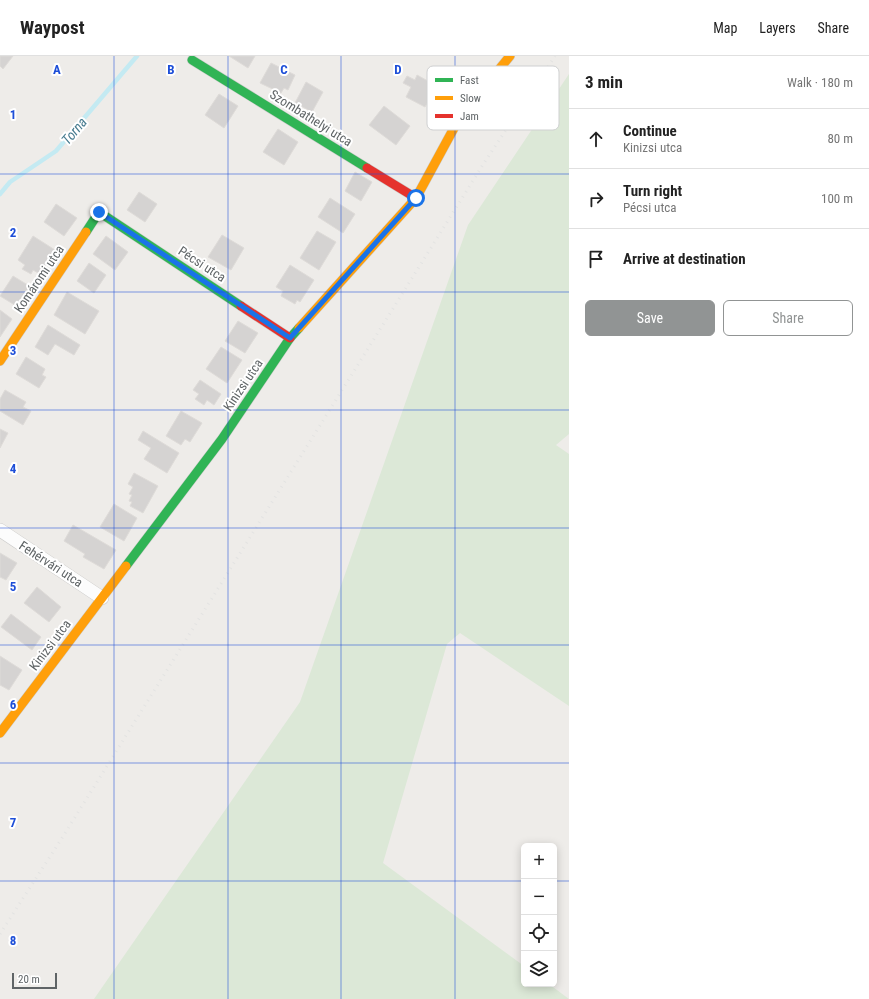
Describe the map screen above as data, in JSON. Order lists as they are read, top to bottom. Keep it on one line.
{"streets":{"street":["Szombathelyi utca","Pécsi utca","Komáromi utca","Kinizsi utca","Fehérvári utca"]},"crossings":[["Szombathelyi utca","Kinizsi utca"],["Pécsi utca","Komáromi utca"],["Pécsi utca","Kinizsi utca"],["Kinizsi utca","Fehérvári utca"]],"water":["Torna"],"legend":["Fast","Slow","Jam"],"scale_bar":"20 m","page":{"header":"Waypost","nav":["Map","Layers","Share"],"heading":["3 min","Walk · 180 m"],"list":[["Continue","Kinizsi utca","80 m"],["Turn right","Pécsi utca","100 m"],"Arrive at destination"],"buttons":["Save","Share"],"map_buttons":["+","−"],"scale":"20 m"},"grid":{"columns":["A","B","C","D"],"rows":["1","2","3","4","5","6","7","8"]}}
